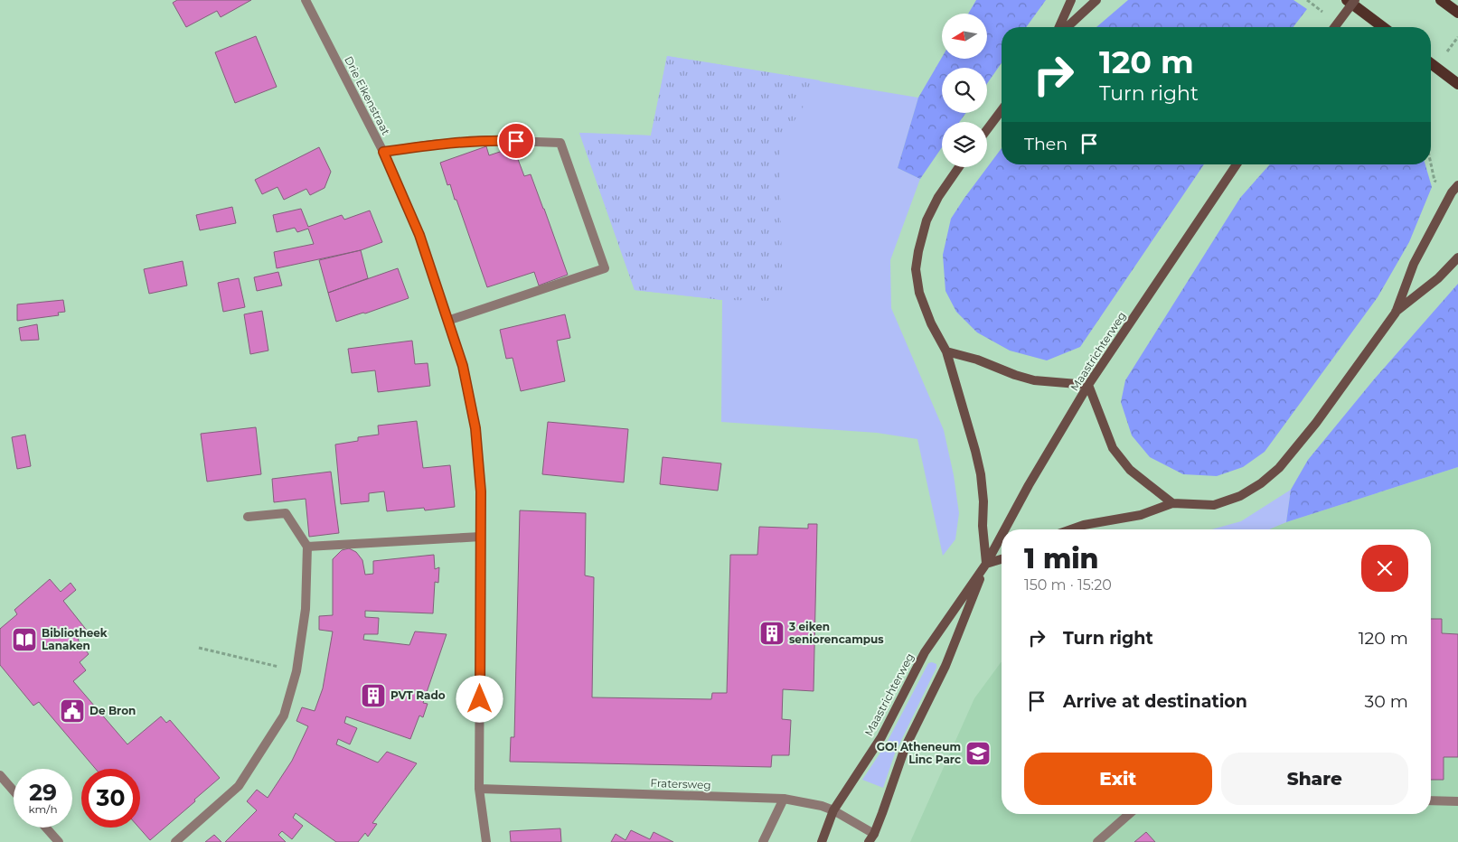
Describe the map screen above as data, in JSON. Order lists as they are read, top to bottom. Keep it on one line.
{"streets":{"main road":["Maastrichterweg"],"street":["Drie Eikenstraat","Fratersweg"]},"crossings":[["Drie Eikenstraat","Fratersweg"],["Maastrichterweg","Fratersweg"]],"places":{"building":["3 eiken seniorencampus","PVT Rado"],"library":["Bibliotheek Lanaken"],"public building":["De Bron"],"school or university":["GO! Atheneum Linc Parc"]},"north":"left","page":{"turn":["120 m","Turn right"],"then":"Then","heading":["1 min","150 m · 15:20"],"list":[{"name":"Turn right","value":"120 m"},{"name":"Arrive at destination","value":"30 m"}],"buttons":["Exit","Share"],"speed":"29 km/h","limit":"30"}}
